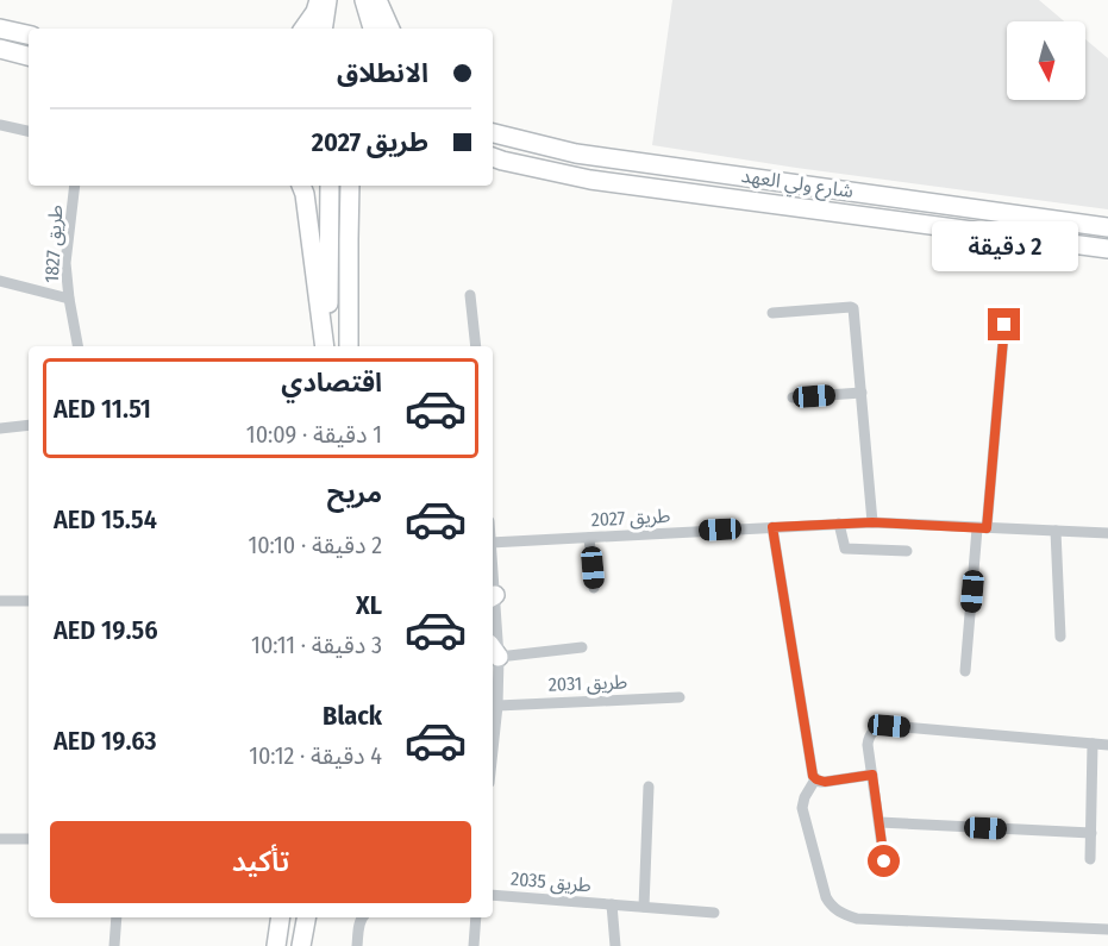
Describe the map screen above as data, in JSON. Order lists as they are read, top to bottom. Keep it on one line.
{"streets":{"main road":["شارع ولي العهد"],"street":["طريق 1827","طريق 2027","طريق 2031","طريق 2035"]},"north":"bottom","page":{"banner":["الانطلاق","طريق 2027"],"bubble":"2 دقيقة","list":[{"name":"اقتصادي","note":"1 دقيقة · 10:09","value":"AED 11.51"},{"name":"مريح","note":"2 دقيقة · 10:10","value":"AED 15.54"},{"name":"XL","note":"3 دقيقة · 10:11","value":"AED 19.56"},{"name":"Black","note":"4 دقيقة · 10:12","value":"AED 19.63"}],"buttons":"تأكيد"}}
